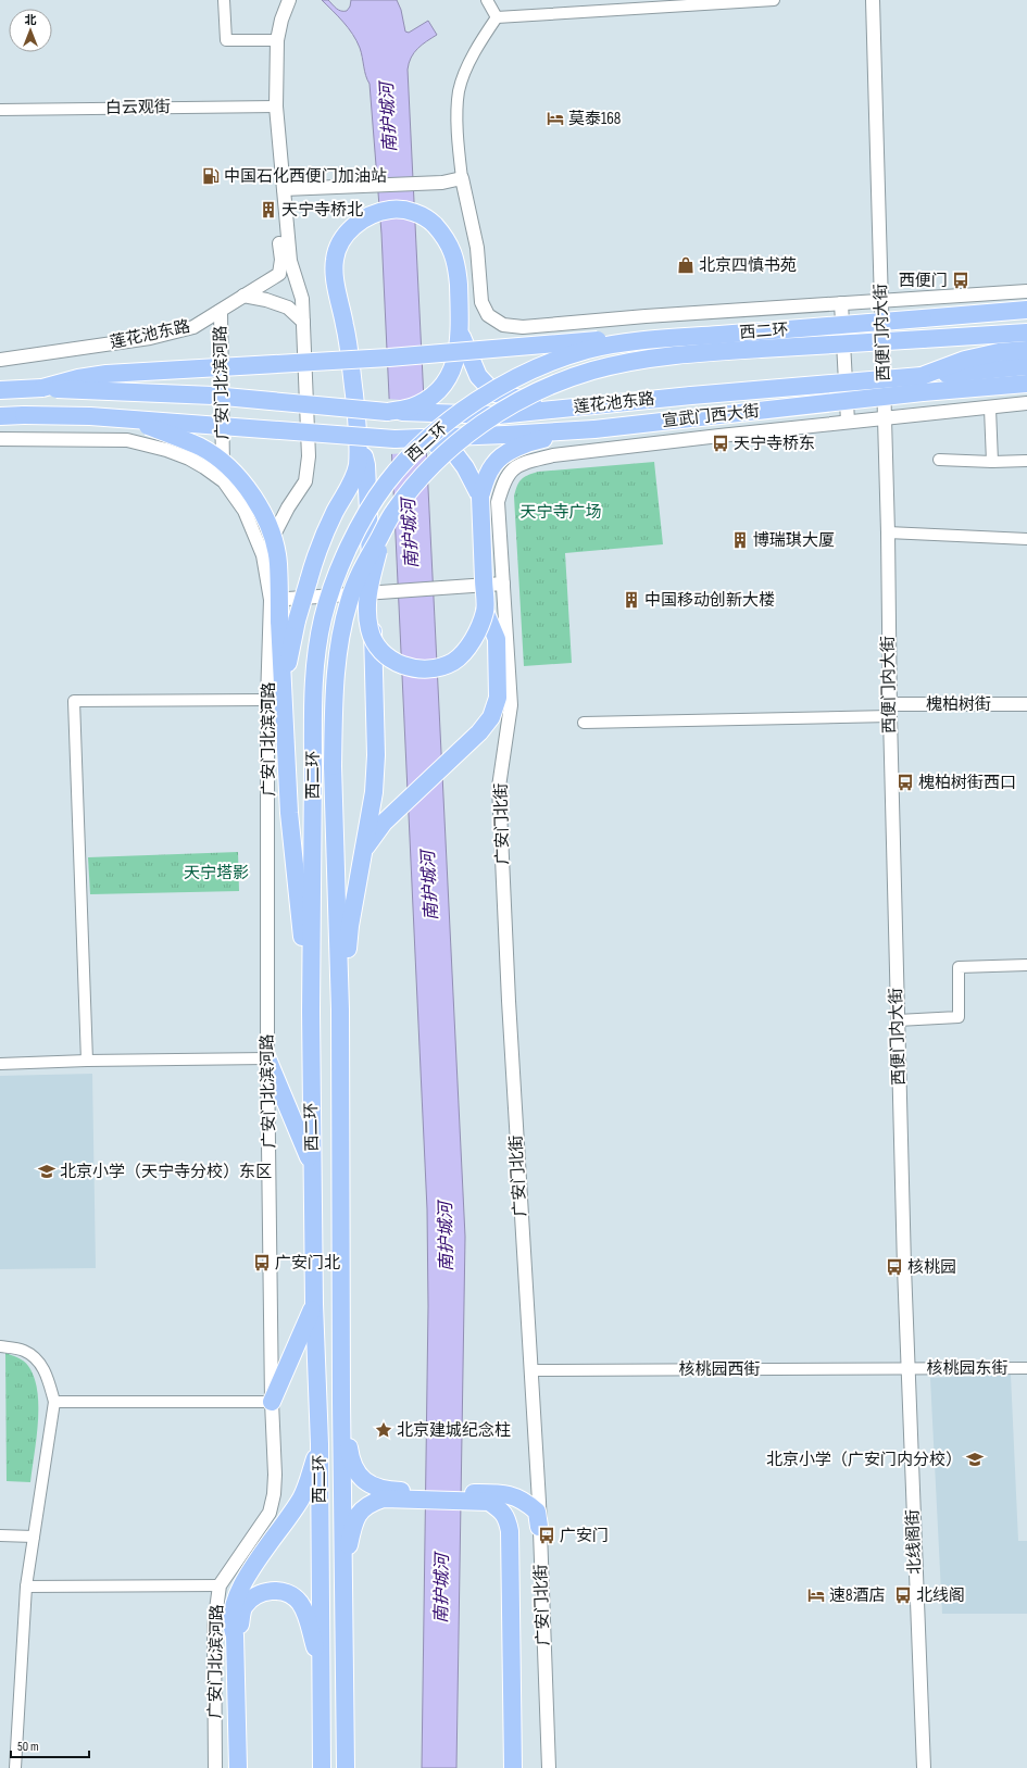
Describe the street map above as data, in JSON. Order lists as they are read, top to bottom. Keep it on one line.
{"streets":{"highway":["西二环","莲花池东路","宣武门西大街"],"street":["白云观街","西便门内大街","广安门北滨河路","槐柏树街","广安门北街","核桃园东街","核桃园西街","北线阁街"]},"crossings":[["西便门内大街","宣武门西大街"],["西便门内大街","槐柏树街"],["西便门内大街","核桃园东街"],["西便门内大街","核桃园西街"],["西便门内大街","北线阁街"],["莲花池东路","广安门北滨河路"],["宣武门西大街","广安门北街"],["广安门北街","核桃园西街"],["核桃园东街","核桃园西街"],["核桃园东街","北线阁街"],["核桃园西街","北线阁街"]],"water":["南护城河"],"parks":["天宁寺广场","天宁塔影"],"places":{"hotel":["莫泰168","速8酒店"],"fuel station":["中国石化西便门加油站"],"building":["天宁寺桥北","博瑞琪大厦","中国移动创新大楼"],"shop":["北京四慎书苑"],"bus stop":["西便门","天宁寺桥东","槐柏树街西口","广安门北","核桃园","广安门","北线阁"],"school or university":["北京小学（天宁寺分校）东区","北京小学（广安门内分校）"],"place":["北京建城纪念柱"]},"scale_bar":"50 m","north":"top"}
